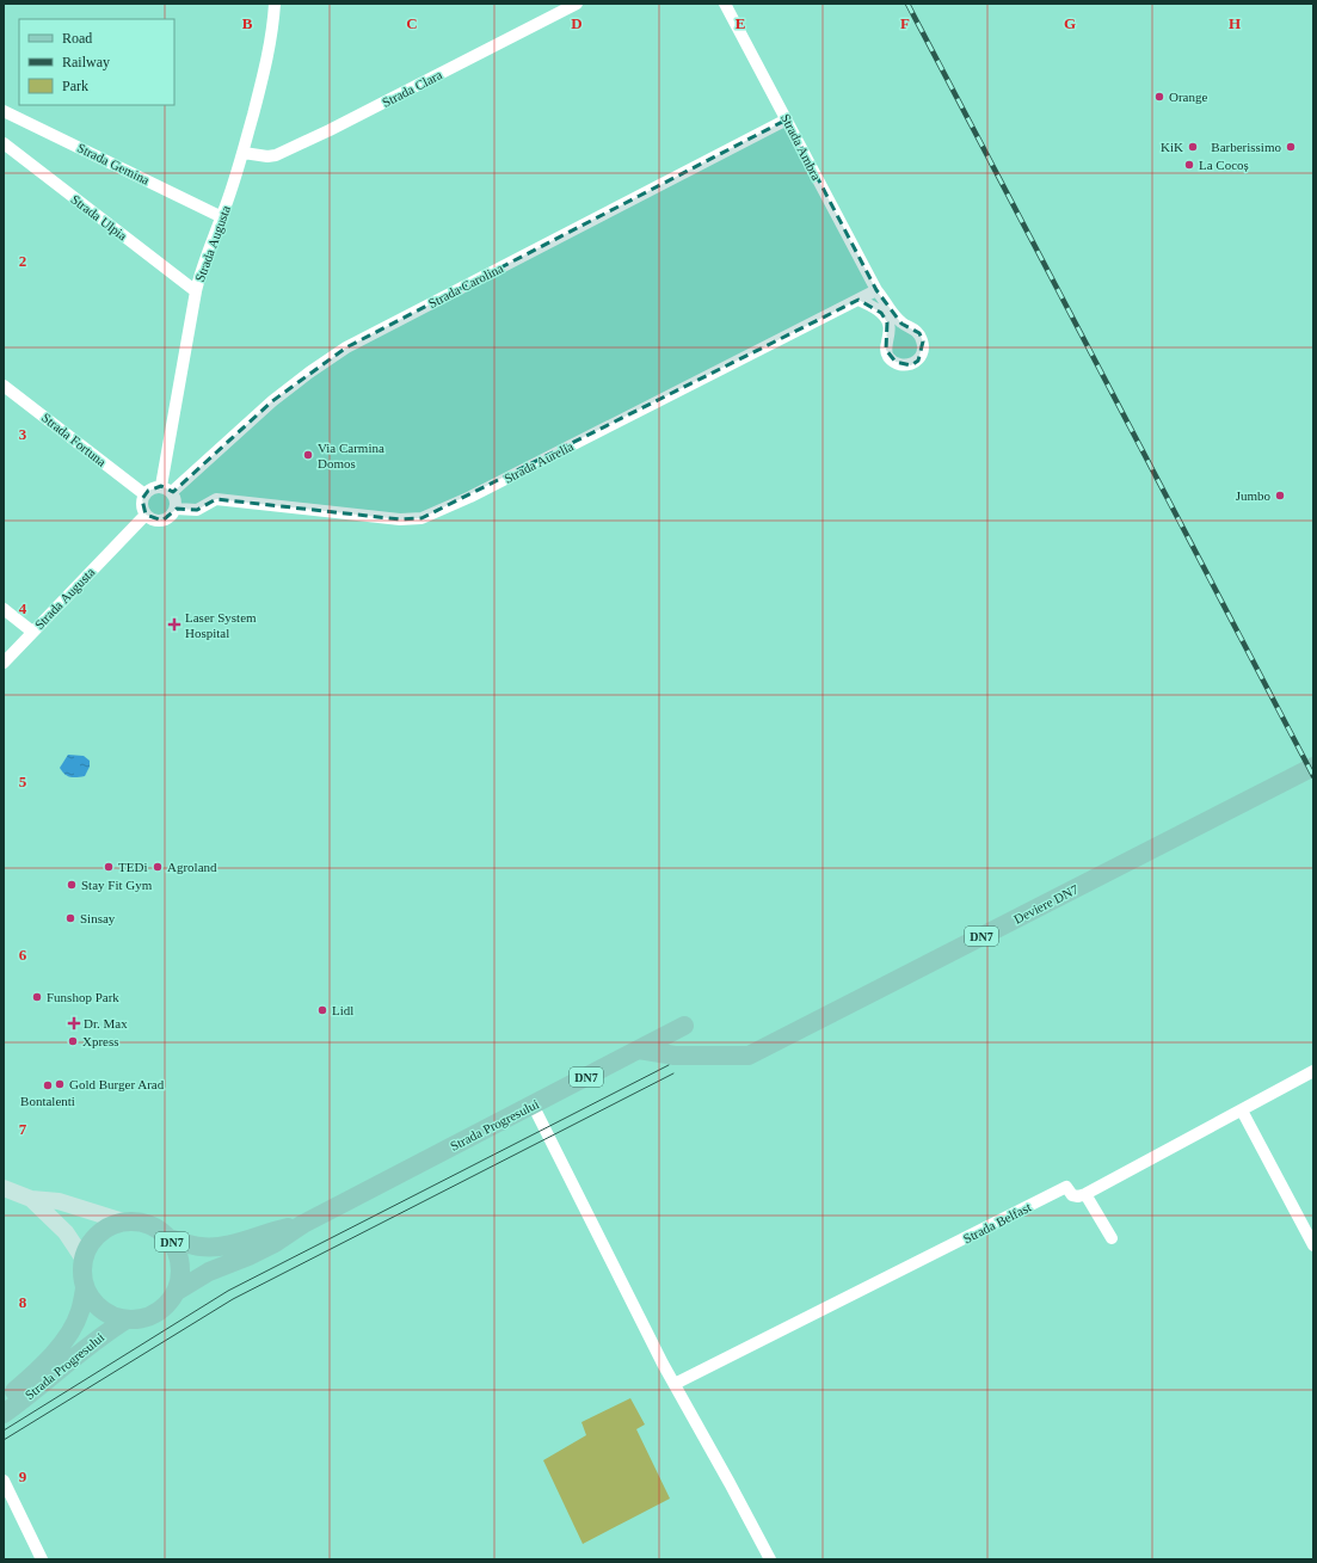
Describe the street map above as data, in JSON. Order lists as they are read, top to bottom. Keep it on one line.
{"streets":{"main road":["Deviere DN7","DN7","Strada Progresului"],"street":["Strada Clara","Strada Ambra","Strada Gemina","Strada Ulpia","Strada Augusta","Strada Carolina","Strada Fortuna","Strada Aurelia","Strada Belfast"]},"crossings":[["Strada Clara","Strada Augusta"],["Strada Ambra","Strada Carolina"],["Strada Ambra","Strada Aurelia"],["Strada Gemina","Strada Augusta"],["Strada Ulpia","Strada Augusta"],["Strada Augusta","Strada Carolina"],["Strada Augusta","Strada Fortuna"],["Strada Augusta","Strada Aurelia"],["Strada Carolina","Strada Fortuna"],["Strada Carolina","Strada Aurelia"],["Strada Fortuna","Strada Aurelia"],["Deviere DN7","Strada Progresului"],["DN7","Strada Progresului"]],"places":{"other":["Orange","KiK","Barberissimo","La Cocoș","Via Carmina Domos","Jumbo","TEDi","Agroland","Stay Fit Gym","Sinsay","Funshop Park","Lidl","Xpress","Gold Burger Arad","Bontalenti"],"health":["Laser System Hospital","Dr. Max"]},"legend":["Road","Railway","Park"],"grid":{"columns":["B","C","D","E","F","G","H"],"rows":["2","3","4","5","6","7","8","9"]}}
